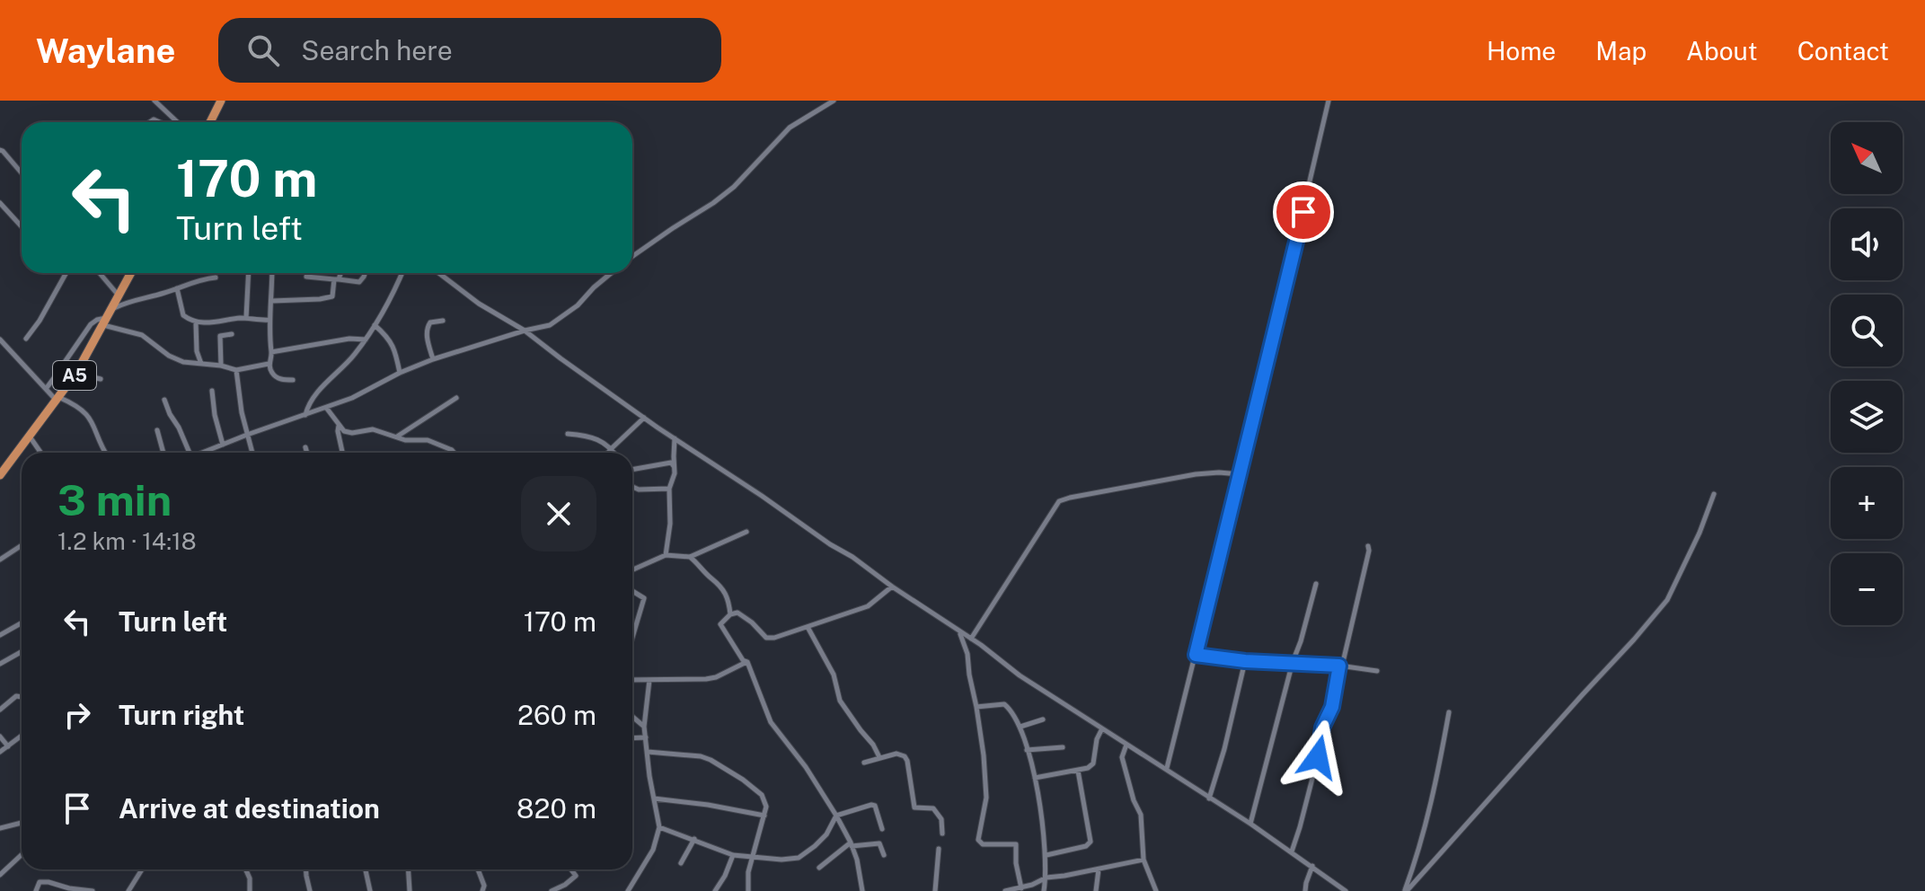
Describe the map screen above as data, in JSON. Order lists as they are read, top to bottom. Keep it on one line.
{"streets":{"highway":["A5"]},"north":"top left","page":{"header":"Waylane","search":"Search here","nav":["Home","Map","About","Contact"],"map_buttons":["+","−"],"turn":["170 m","Turn left"],"heading":["3 min","1.2 km · 14:18"],"list":[{"name":"Turn left","value":"170 m"},{"name":"Turn right","value":"260 m"},{"name":"Arrive at destination","value":"820 m"}]}}
